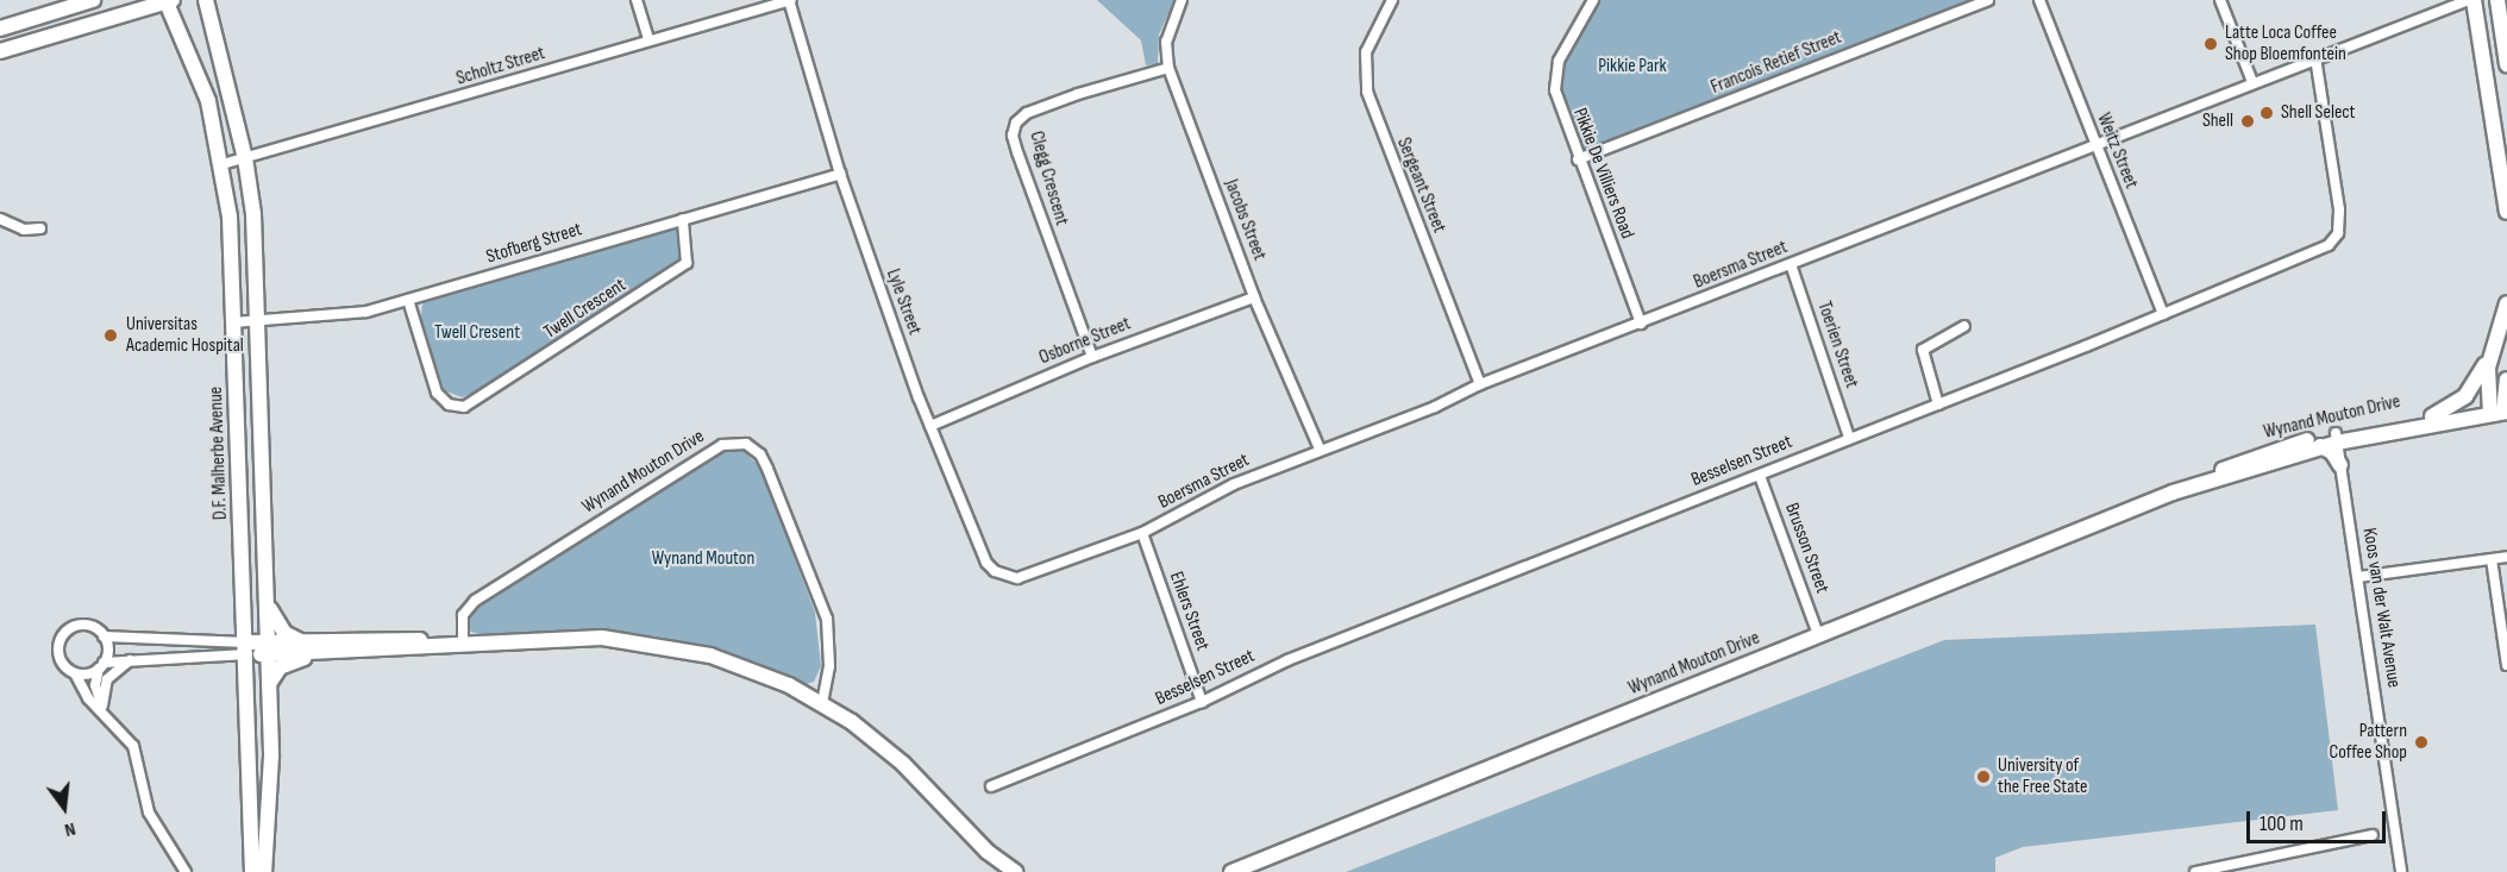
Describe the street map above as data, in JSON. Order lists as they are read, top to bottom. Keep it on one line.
{"streets":{"street":["Francois Retief Street","Scholtz Street","Weitz Street","Pikkie De Villiers Road","Clegg Crescent","Sergeant Street","Jacobs Street","Stofberg Street","Boersma Street","Lyle Street","Twell Crescent","Osborne Street","Toerien Street","Wynand Mouton Drive","D.F. Malherbe Avenue","Besselsen Street","Brusson Street","Koos van der Walt Avenue","Ehlers Street"]},"crossings":[["Francois Retief Street","Pikkie De Villiers Road"],["Scholtz Street","Lyle Street"],["Scholtz Street","D.F. Malherbe Avenue"],["Weitz Street","Boersma Street"],["Weitz Street","Besselsen Street"],["Pikkie De Villiers Road","Boersma Street"],["Clegg Crescent","Jacobs Street"],["Clegg Crescent","Osborne Street"],["Sergeant Street","Boersma Street"],["Jacobs Street","Boersma Street"],["Jacobs Street","Osborne Street"],["Stofberg Street","Lyle Street"],["Stofberg Street","Twell Crescent"],["Stofberg Street","D.F. Malherbe Avenue"],["Boersma Street","Lyle Street"],["Boersma Street","Toerien Street"],["Boersma Street","Besselsen Street"],["Boersma Street","Ehlers Street"],["Lyle Street","Osborne Street"],["Toerien Street","Besselsen Street"],["Wynand Mouton Drive","Brusson Street"],["Wynand Mouton Drive","Koos van der Walt Avenue"],["Besselsen Street","Brusson Street"],["Besselsen Street","Ehlers Street"]],"parks":["Pikkie Park","Twell Cresent","Wynand Mouton"],"places":["Latte Loca Coffee Shop Bloemfontein","Shell Select","Shell","Universitas Academic Hospital","Pattern Coffee Shop","University of the Free State"],"scale_bar":"100 m","north":"bottom"}
